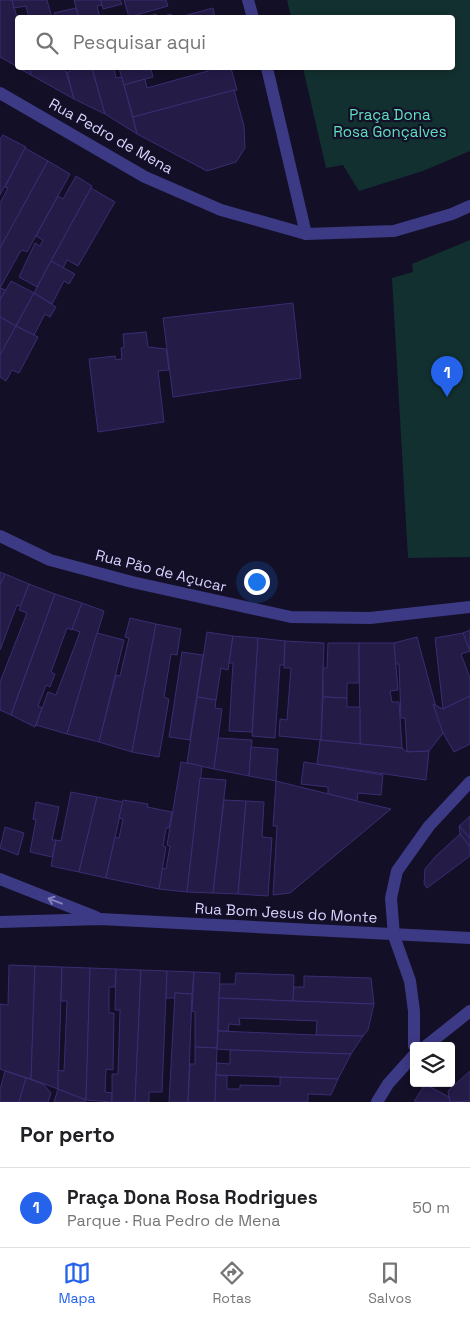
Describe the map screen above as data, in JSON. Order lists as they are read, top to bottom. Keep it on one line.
{"streets":{"street":["Rua Pedro de Mena","Rua Pão de Açucar","Rua Bom Jesus do Monte"]},"parks":["Praça Dona Rosa Gonçalves"],"page":{"search":"Pesquisar aqui","pins":"1","heading":"Por perto","list":[{"mark":"1","name":"Praça Dona Rosa Rodrigues","note":"Parque · Rua Pedro de Mena","value":"50 m"}],"nav":["Mapa","Rotas","Salvos"]}}
